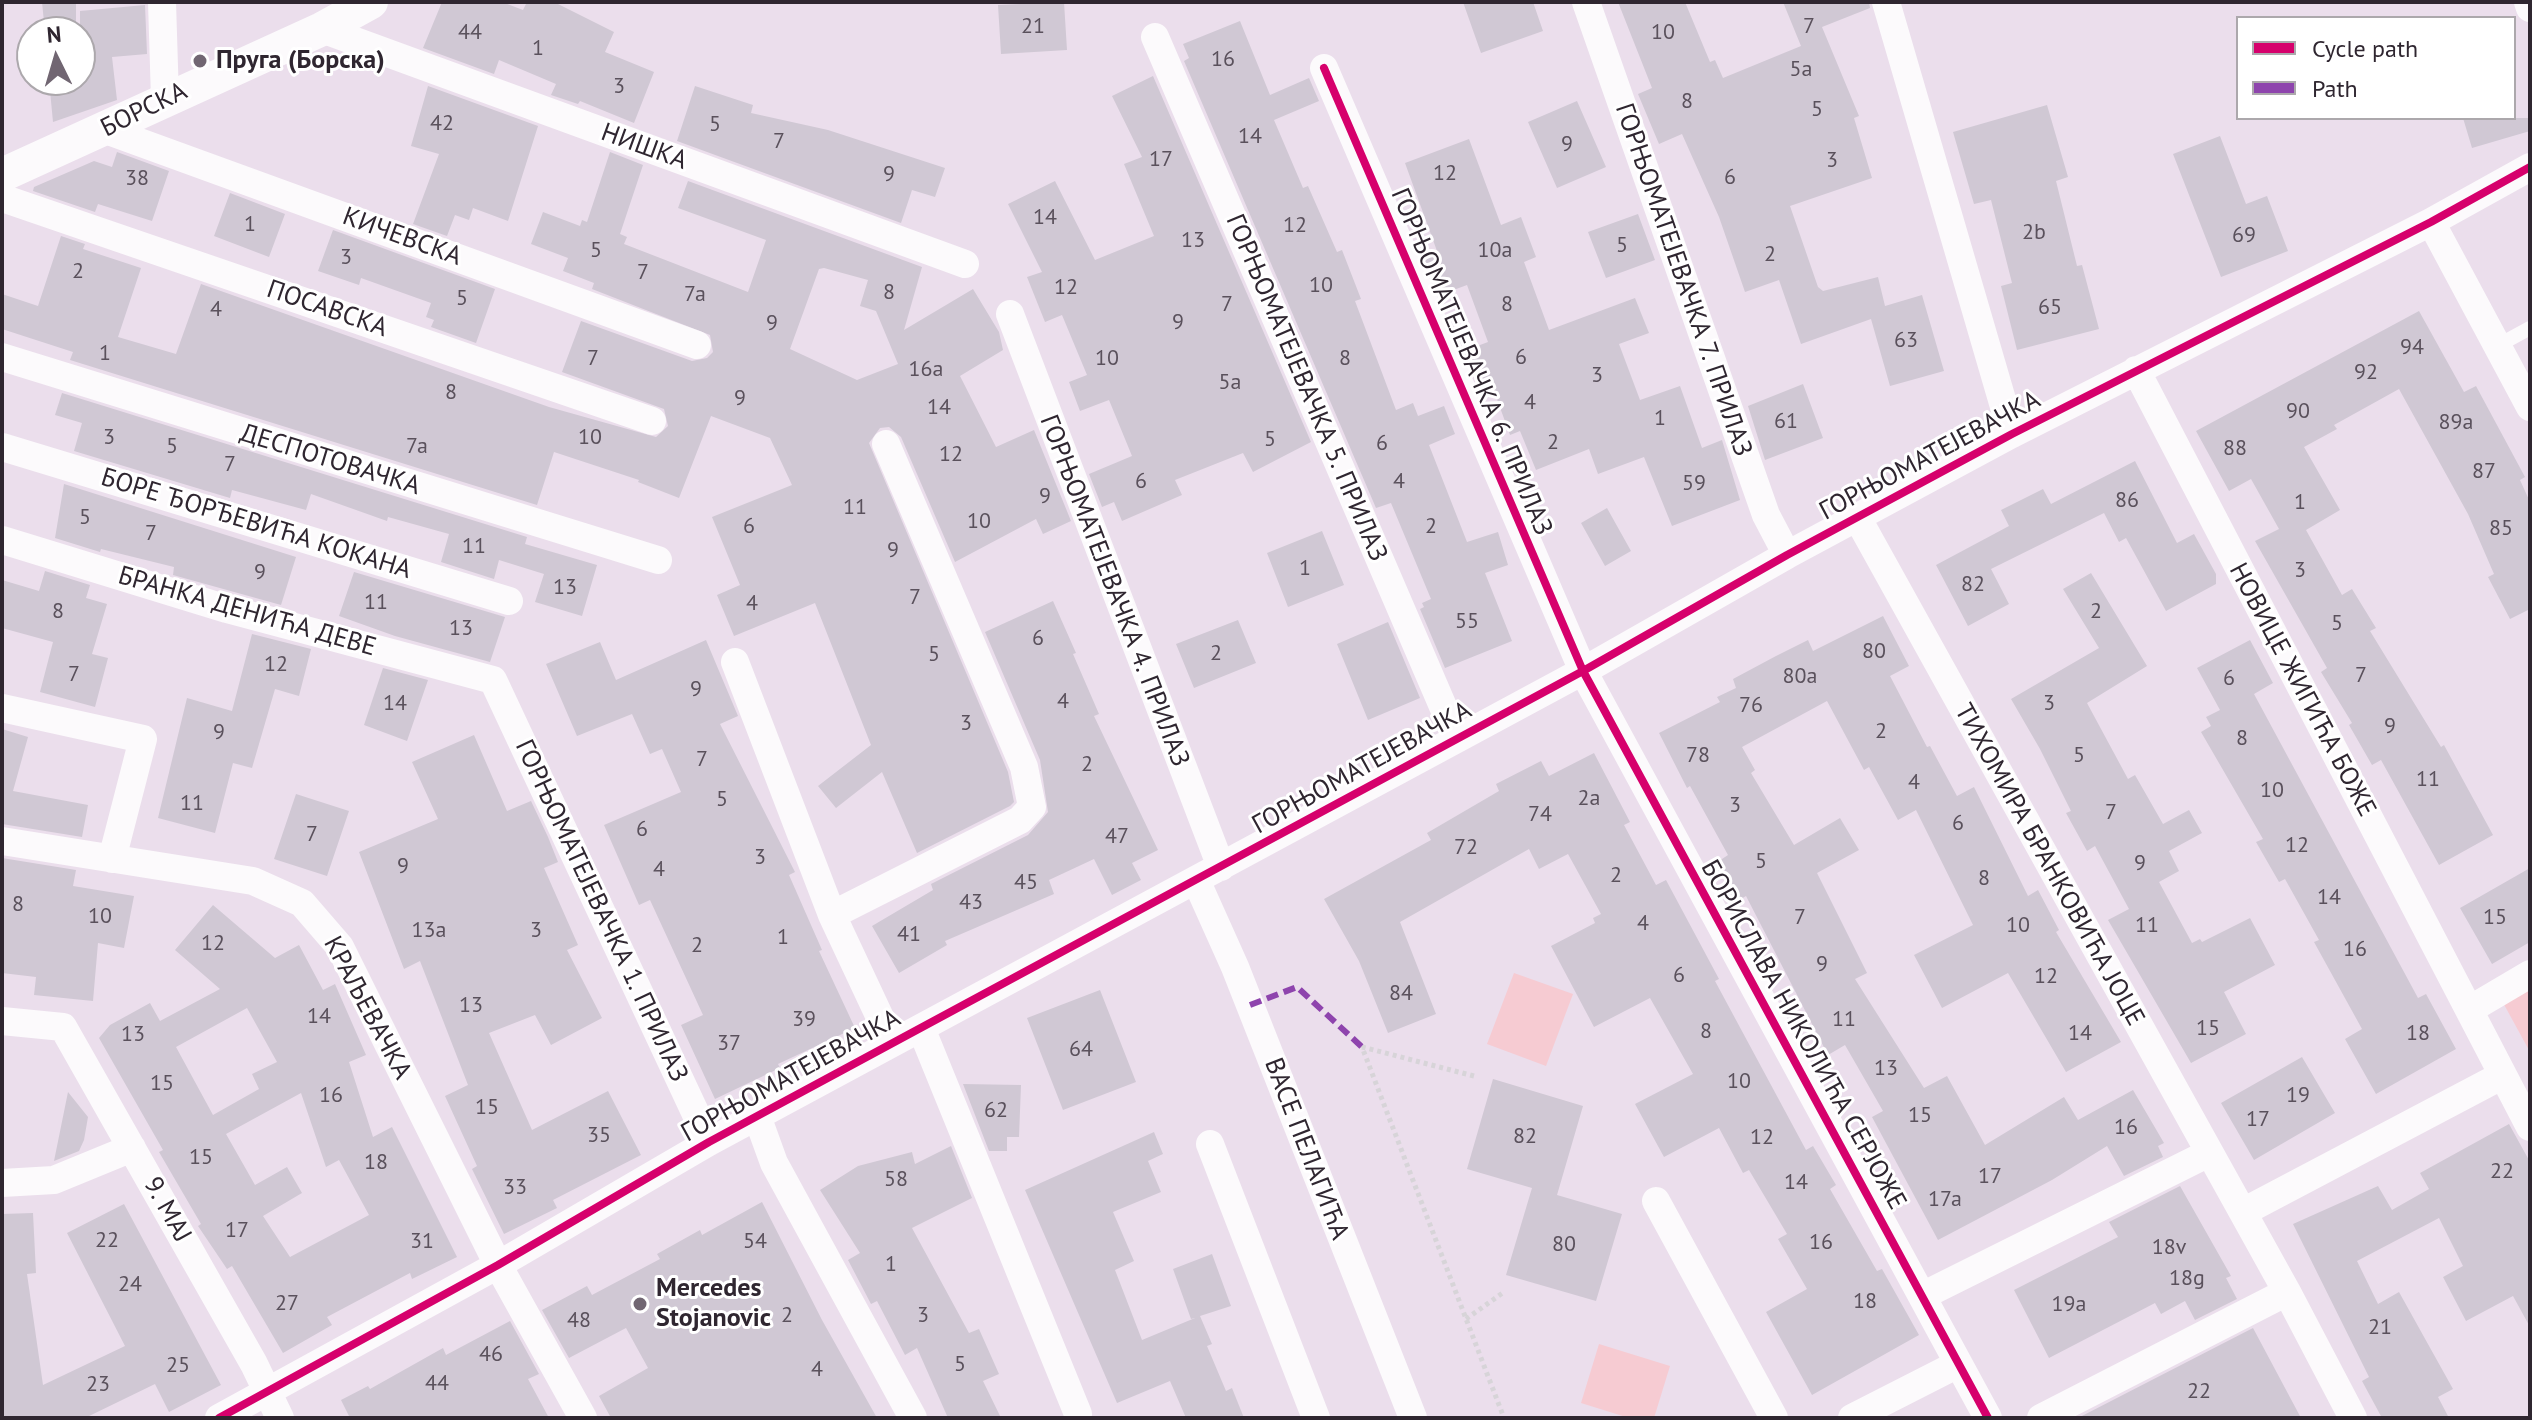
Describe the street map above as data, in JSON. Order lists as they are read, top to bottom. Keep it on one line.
{"streets":{"street":["БОРСКА","НИШКА","КИЧЕВСКА","ГОРЊОМАТЕЈЕВАЧКА 7. ПРИЛАЗ","ПОСАВСКА","ГОРЊОМАТЕЈЕВАЧКА 6. ПРИЛАЗ","ГОРЊОМАТЕЈЕВАЧКА 5. ПРИЛАЗ","ГОРЊОМАТЕЈЕВАЧКА","ДЕСПОТОВАЧКА","БОРЕ ЂОРЂЕВИЋА КОКАНА","ГОРЊОМАТЕЈЕВАЧКА 4. ПРИЛАЗ","БРАНКА ДЕНИЋА ДЕВЕ","НОВИЦЕ ЖИГИЋА БОЖЕ","ТИХОМИРА БРАНКОВИЋА ЈОЦЕ","ГОРЊОМАТЕЈЕВАЧКА 1. ПРИЛАЗ","КРАЉЕВАЧКА","БОРИСЛАВА НИКОЛИЋА СЕРЈОЖЕ","ВАСЕ ПЕЛАГИЋА","9. МАЈ"]},"crossings":[["БОРСКА","НИШКА"],["БОРСКА","КИЧЕВСКА"],["ГОРЊОМАТЕЈЕВАЧКА 7. ПРИЛАЗ","ГОРЊОМАТЕЈЕВАЧКА"],["ГОРЊОМАТЕЈЕВАЧКА 6. ПРИЛАЗ","ГОРЊОМАТЕЈЕВАЧКА"],["ГОРЊОМАТЕЈЕВАЧКА 6. ПРИЛАЗ","БОРИСЛАВА НИКОЛИЋА СЕРЈОЖЕ"],["ГОРЊОМАТЕЈЕВАЧКА 5. ПРИЛАЗ","ГОРЊОМАТЕЈЕВАЧКА"],["ГОРЊОМАТЕЈЕВАЧКА","ГОРЊОМАТЕЈЕВАЧКА 4. ПРИЛАЗ"],["ГОРЊОМАТЕЈЕВАЧКА","НОВИЦЕ ЖИГИЋА БОЖЕ"],["ГОРЊОМАТЕЈЕВАЧКА","ТИХОМИРА БРАНКОВИЋА ЈОЦЕ"],["ГОРЊОМАТЕЈЕВАЧКА","ГОРЊОМАТЕЈЕВАЧКА 1. ПРИЛАЗ"],["ГОРЊОМАТЕЈЕВАЧКА","КРАЉЕВАЧКА"],["ГОРЊОМАТЕЈЕВАЧКА","БОРИСЛАВА НИКОЛИЋА СЕРЈОЖЕ"],["ГОРЊОМАТЕЈЕВАЧКА","ВАСЕ ПЕЛАГИЋА"],["ГОРЊОМАТЕЈЕВАЧКА","9. МАЈ"],["ГОРЊОМАТЕЈЕВАЧКА 4. ПРИЛАЗ","ВАСЕ ПЕЛАГИЋА"],["БРАНКА ДЕНИЋА ДЕВЕ","ГОРЊОМАТЕЈЕВАЧКА 1. ПРИЛАЗ"]],"places":["Пруга (Борска)","Mercedes Stojanovic"],"house_numbers":["21","7","44","10","1","16","5a","3","8","5","42","5","14","7","9","17","3","12","9","6","38","14","1","12","2b","69","13","5","5","10a","2","3","2","7","10","12","8","7a","5","7","8","65","4","9","9","63","94","1","6","7","10","8","16a","92","3","5a","8","9","4","14","90","1","61","89a","3","10","5","2","6","5","7a","88","12","7","87","6","4","59","9","86","1","11","5","10","6","2","85","7","11","9","1","3","9","82","13","7","11","4","8","2","55","5","13","6","80","2","5","12","7","7","80a","6","9","4","14","3","76","3","9","2","9","8","78","5","7","2","11","4","10","2a","5","11","3","7","74","6","6","7","47","12","72","3","5","9","9","4","2","8","45","14","43","8","10","7","15","4","10","11","13a","3","41","1","12","2","16","9","6","12","84","13","14","39","11","15","8","14","18","13","37","64","13","10","15","16","19","15","62","15","17","16","35","82","12","15","18","22","17","58","14","33","17a","17","22","31","54","16","80","18v","1","18g","24","18","27","19a","2","3","48","21","46","5","25","4","44","23","22"],"legend":["Cycle path","Path"],"north":"top"}
